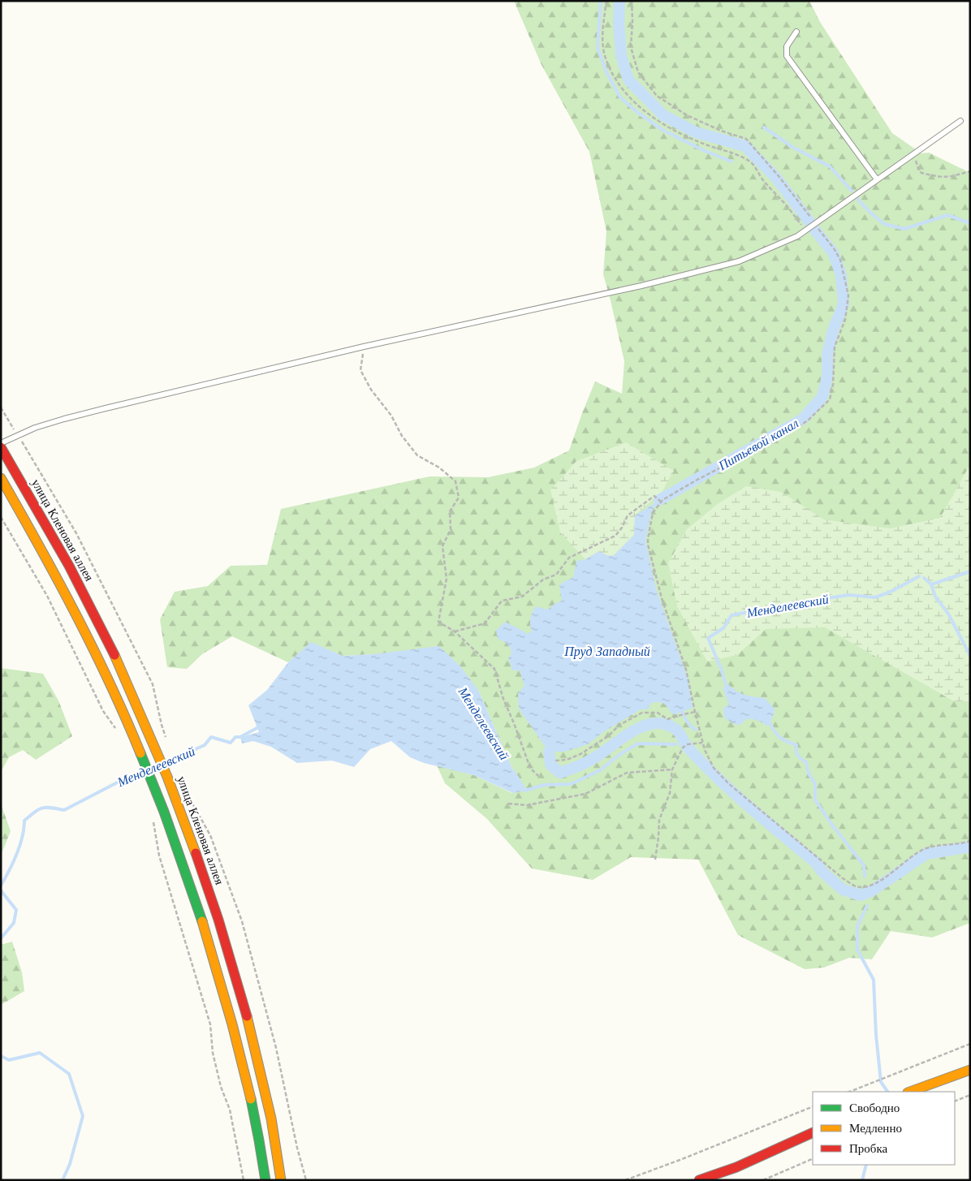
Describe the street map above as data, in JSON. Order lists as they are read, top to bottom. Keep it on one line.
{"streets":{"street":["улица Кленовая аллея"]},"water":["Питьевой канал","Менделеевский","Пруд Западный"],"legend":["Свободно","Медленно","Пробка"]}
